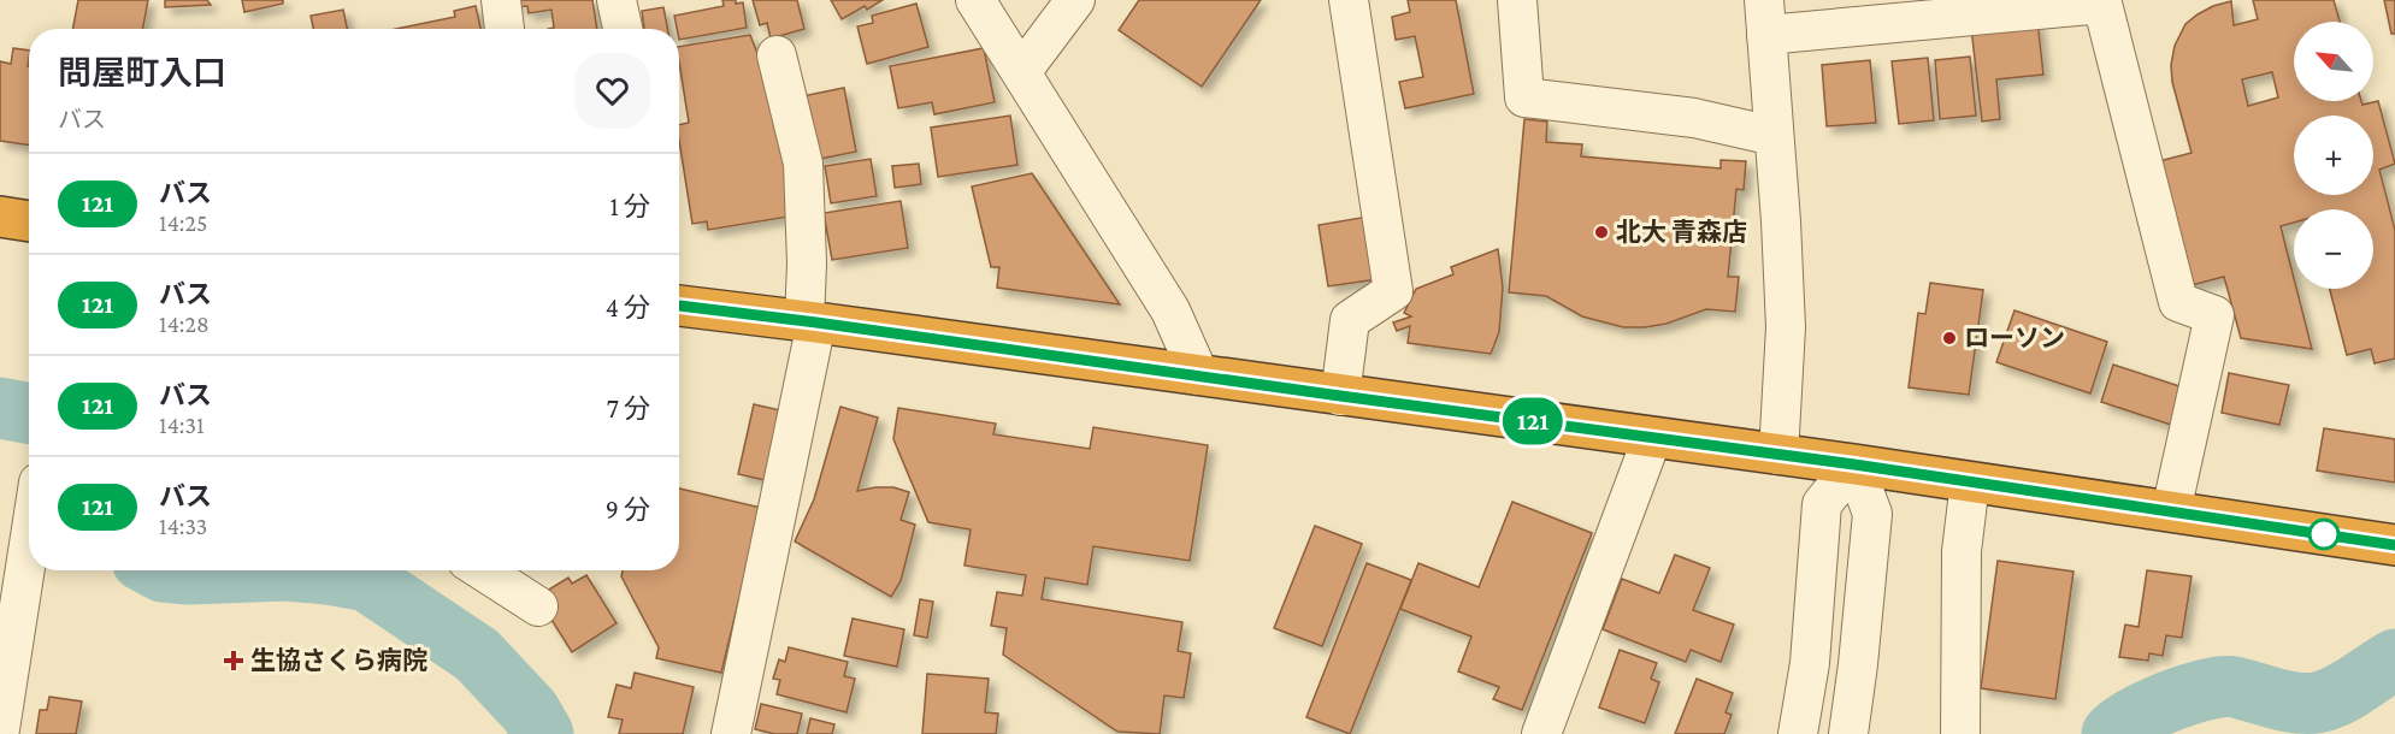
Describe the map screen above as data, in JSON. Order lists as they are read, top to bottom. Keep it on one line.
{"places":{"other":["北大 青森店","ローソン"],"health":["生協さくら病院"]},"lines":["bus line 121"],"north":"top left","page":{"on_map":"121","map_buttons":["+","−"],"heading":["問屋町入口","バス"],"list":[{"mark":"121","name":"バス","note":"14:25","value":"1 分"},{"mark":"121","name":"バス","note":"14:28","value":"4 分"},{"mark":"121","name":"バス","note":"14:31","value":"7 分"},{"mark":"121","name":"バス","note":"14:33","value":"9 分"}]}}
